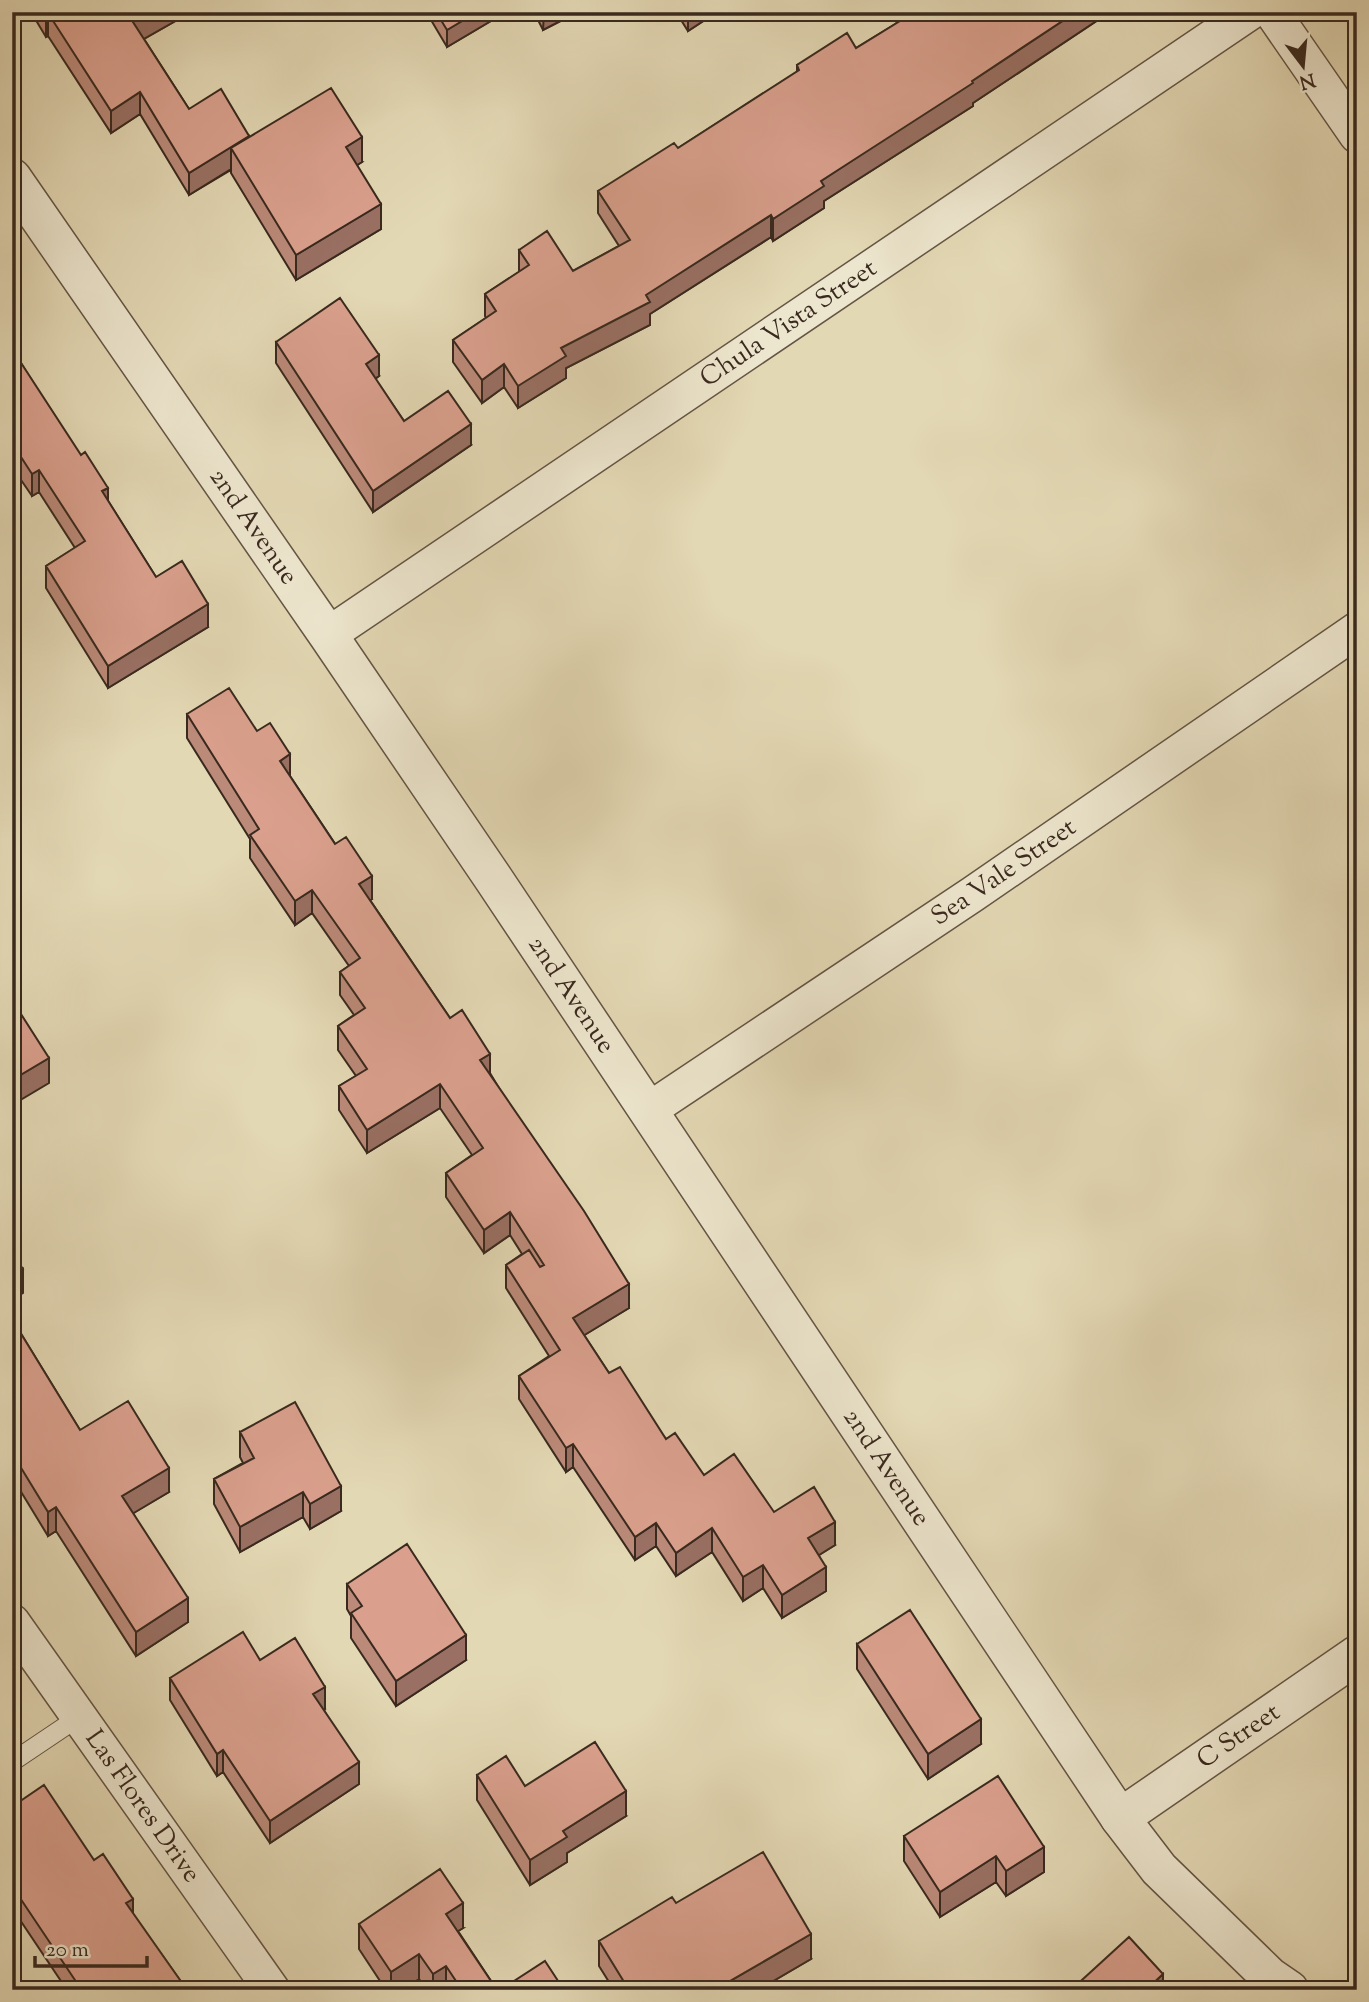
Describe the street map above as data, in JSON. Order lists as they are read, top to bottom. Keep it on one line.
{"streets":{"street":["Chula Vista Street","2nd Avenue","Sea Vale Street","C Street","Las Flores Drive"]},"crossings":[["Chula Vista Street","2nd Avenue"],["2nd Avenue","Sea Vale Street"],["2nd Avenue","C Street"]],"scale_bar":"20 m","north":"bottom"}
